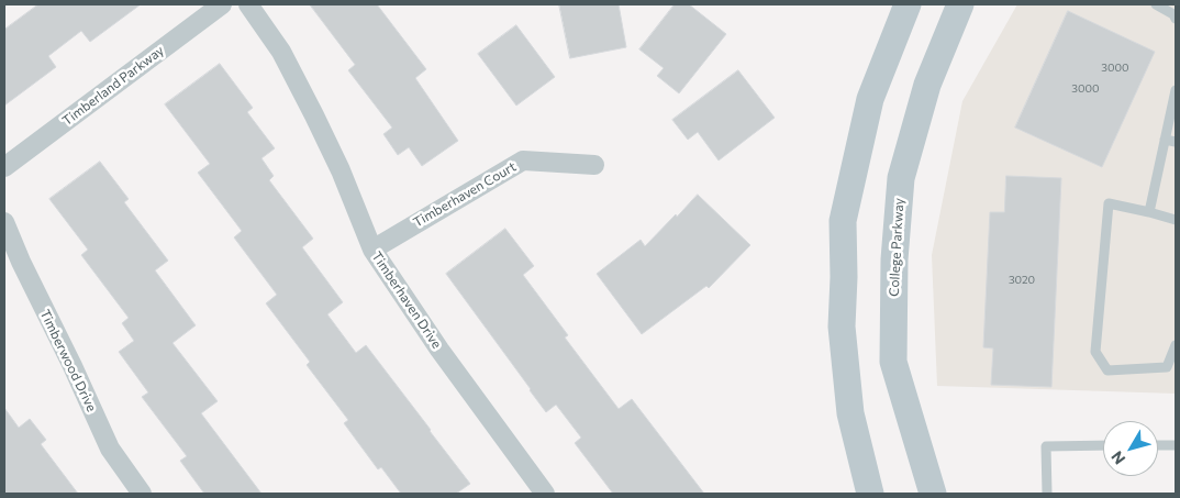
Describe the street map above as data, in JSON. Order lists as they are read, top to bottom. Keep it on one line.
{"streets":{"main road":["College Parkway"],"street":["Timberland Parkway","Timberhaven Court","Timberhaven Drive","Timberwood Drive"]},"crossings":[["Timberhaven Court","Timberhaven Drive"]],"house_numbers":["3000","3000","3020"],"north":"bottom left"}
